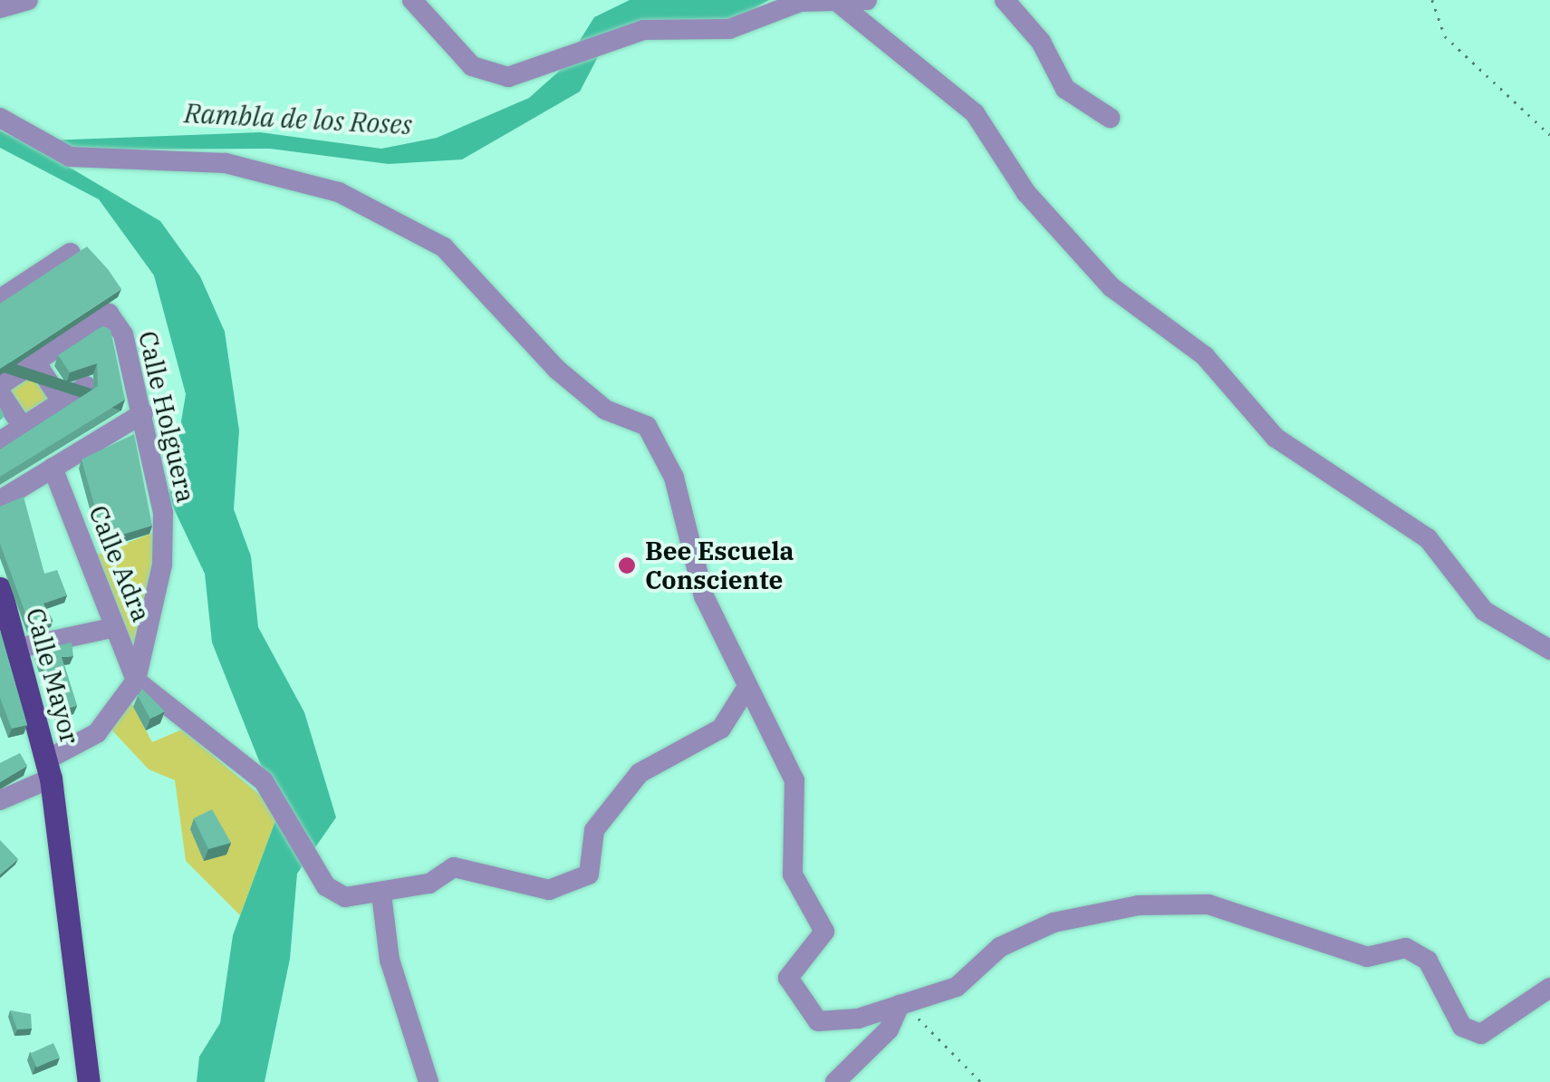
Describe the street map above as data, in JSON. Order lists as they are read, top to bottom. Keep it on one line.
{"streets":{"main road":["Calle Mayor"],"street":["Calle Holguera","Calle Adra"]},"crossings":[["Calle Holguera","Calle Adra"],["Calle Holguera","Calle Mayor"]],"water":["Rambla de los Roses"],"places":["Bee Escuela Consciente"]}
